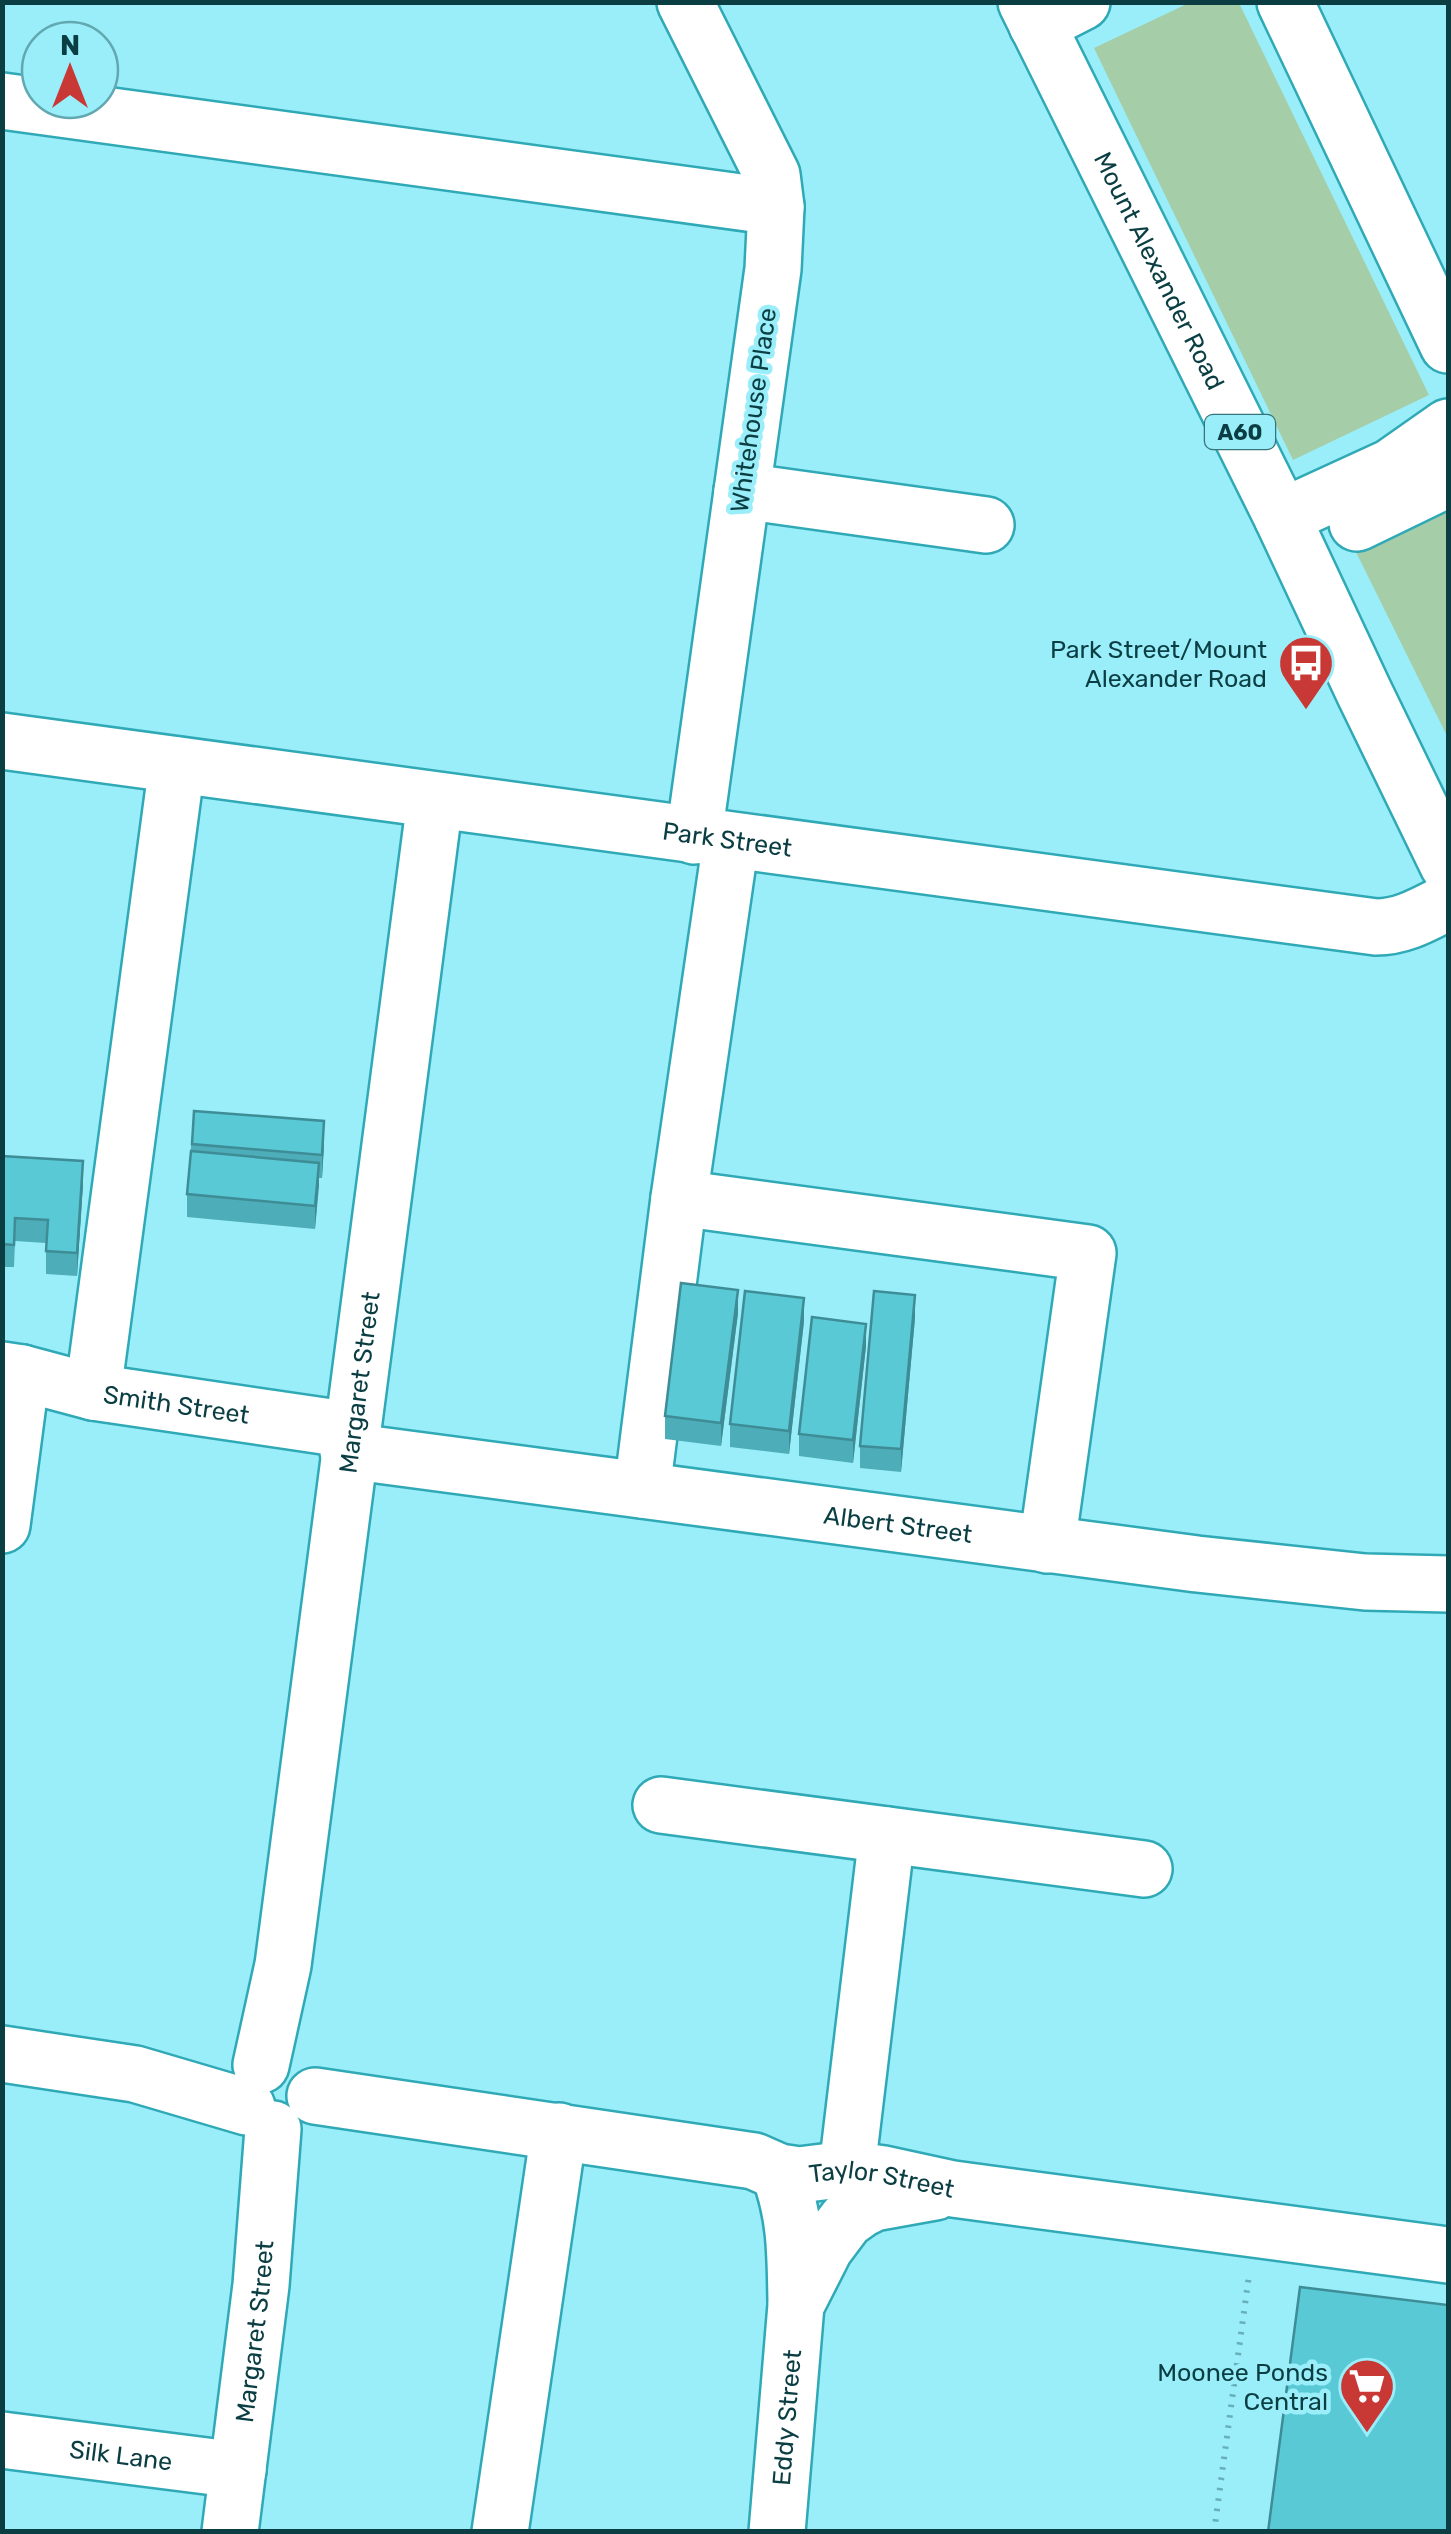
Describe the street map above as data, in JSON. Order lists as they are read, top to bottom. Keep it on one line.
{"streets":{"street":["Mount Alexander Road","Whitehouse Place","A60","Park Street","Margaret Street","Smith Street","Albert Street","Taylor Street","Eddy Street","Silk Lane"]},"crossings":[["Whitehouse Place","Park Street"],["Whitehouse Place","Albert Street"],["Park Street","Margaret Street"],["Margaret Street","Smith Street"],["Margaret Street","Albert Street"],["Margaret Street","Taylor Street"],["Margaret Street","Silk Lane"],["Smith Street","Albert Street"],["Taylor Street","Eddy Street"]],"places":{"bus stop":["Park Street/Mount Alexander Road"],"supermarket":["Moonee Ponds Central"]},"north":"top"}
